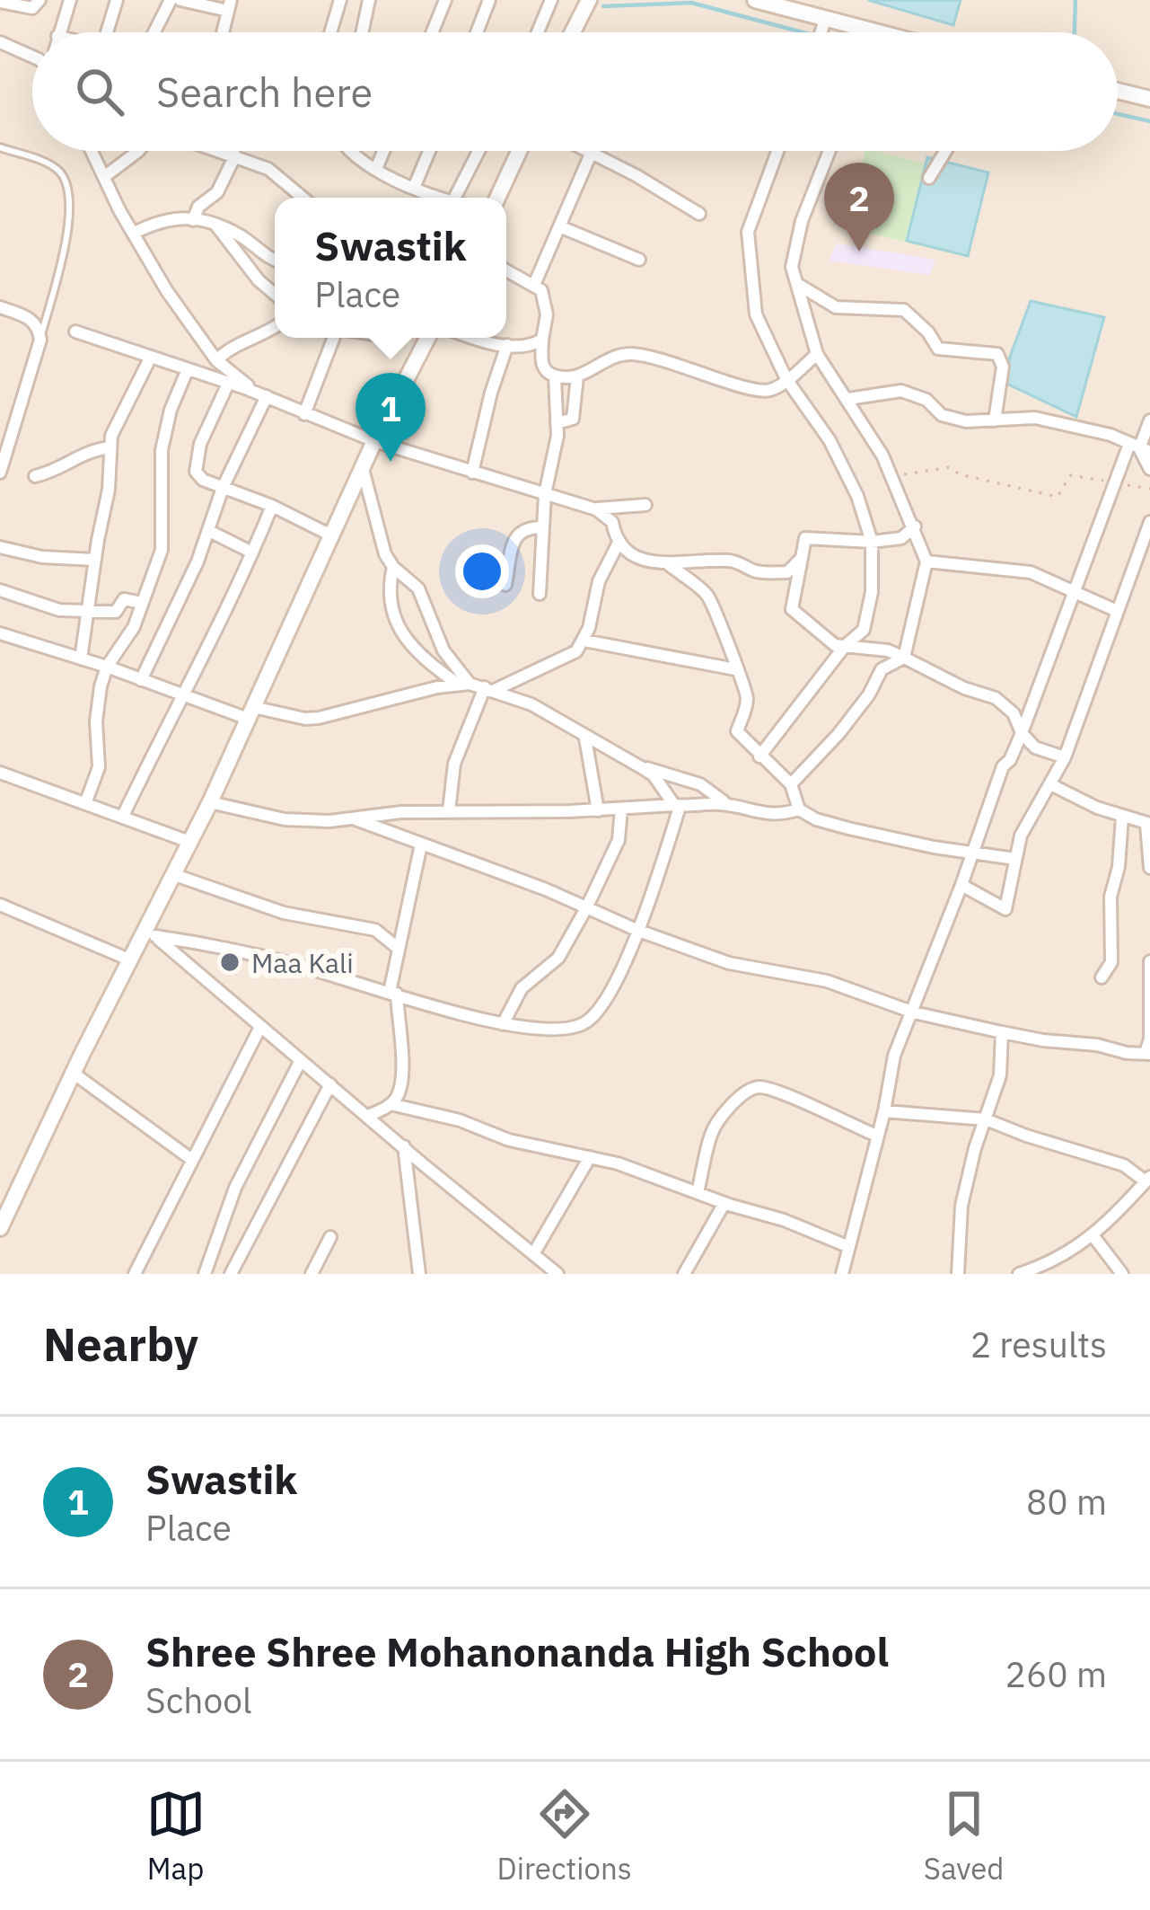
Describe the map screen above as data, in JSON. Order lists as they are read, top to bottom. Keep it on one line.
{"places":["Maa Kali"],"page":{"search":"Search here","pins":["2","1"],"popup":["Swastik","Place"],"heading":["Nearby","2 results"],"list":[{"mark":"1","name":"Swastik","note":"Place","value":"80 m"},{"mark":"2","name":"Shree Shree Mohanonanda High School","note":"School","value":"260 m"}],"nav":["Map","Directions","Saved"]}}
